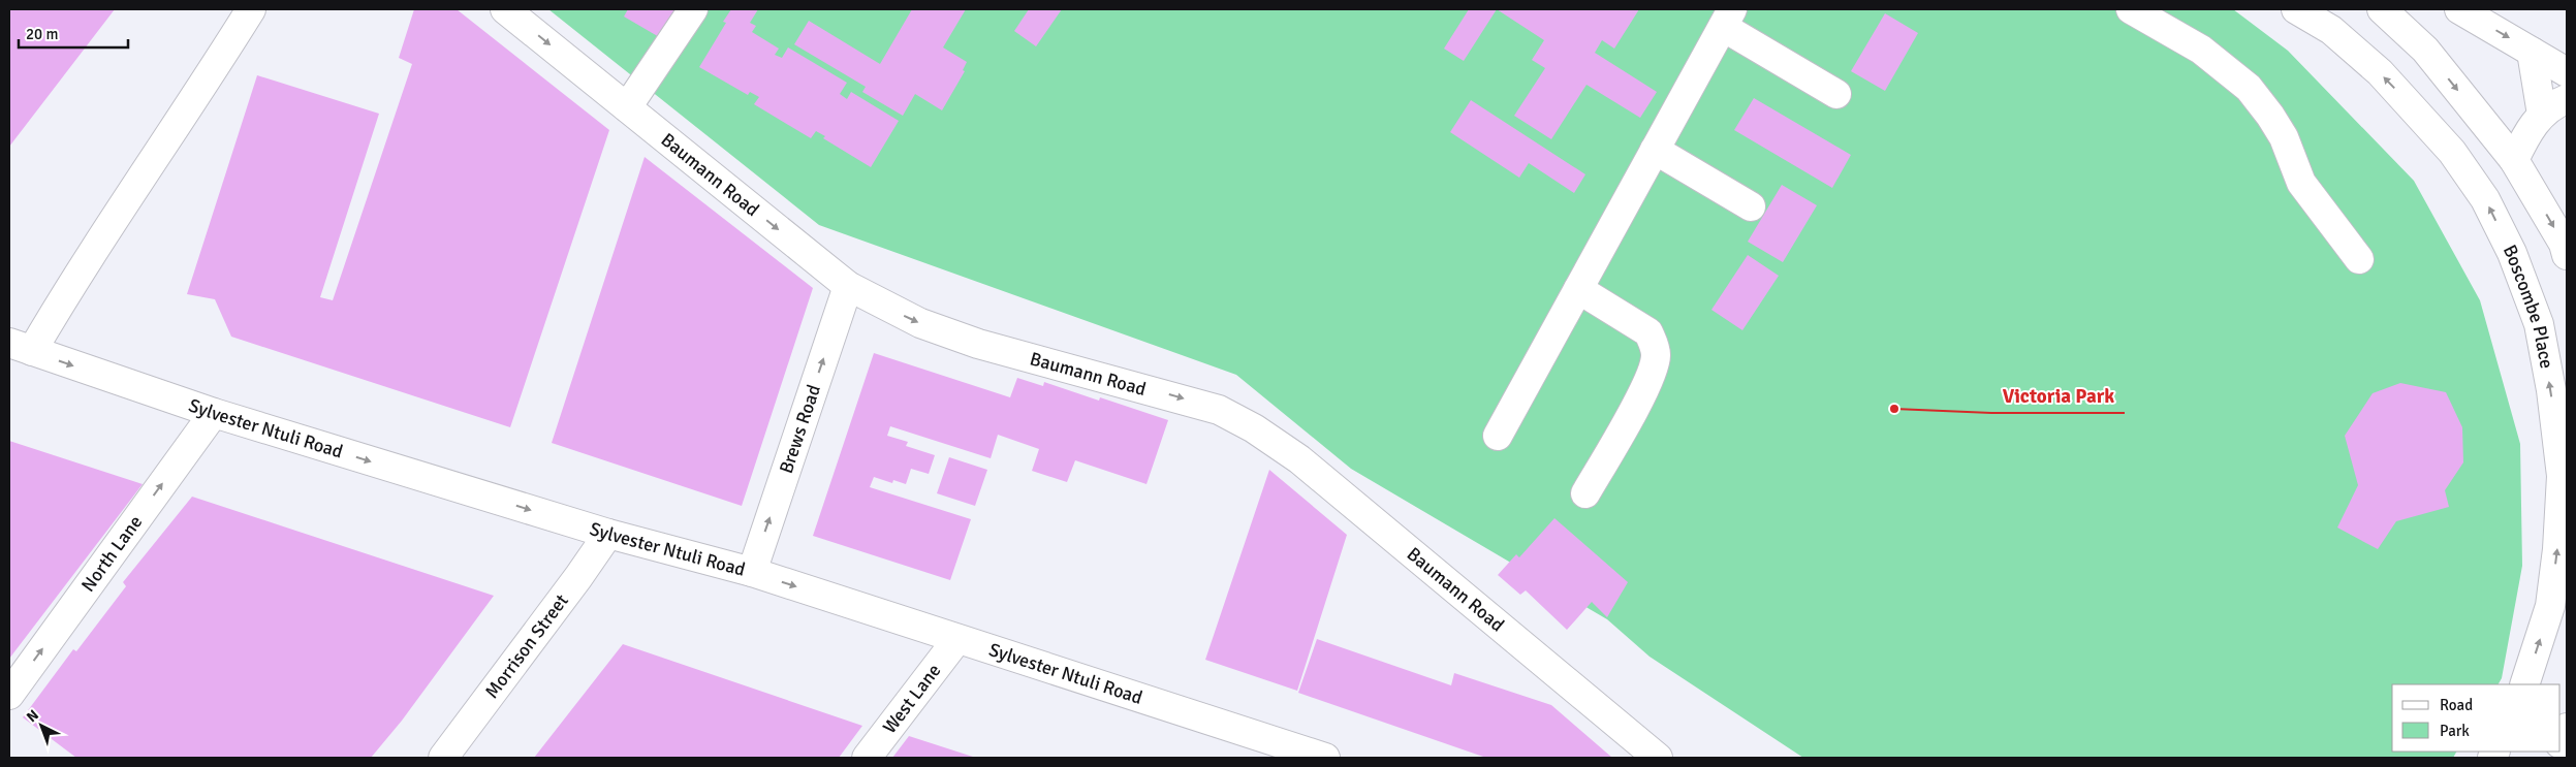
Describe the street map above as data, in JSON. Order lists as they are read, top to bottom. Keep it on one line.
{"streets":{"street":["Baumann Road","Boscombe Place","Sylvester Ntuli Road","Brews Road","North Lane","Morrison Street","West Lane"]},"crossings":[["Baumann Road","Brews Road"],["Sylvester Ntuli Road","Brews Road"],["Sylvester Ntuli Road","North Lane"],["Sylvester Ntuli Road","Morrison Street"],["Sylvester Ntuli Road","West Lane"]],"one_way":["Baumann Road","Sylvester Ntuli Road","Brews Road","North Lane"],"places":["Victoria Park"],"legend":["Road","Park"],"scale_bar":"20 m","north":"top left"}
